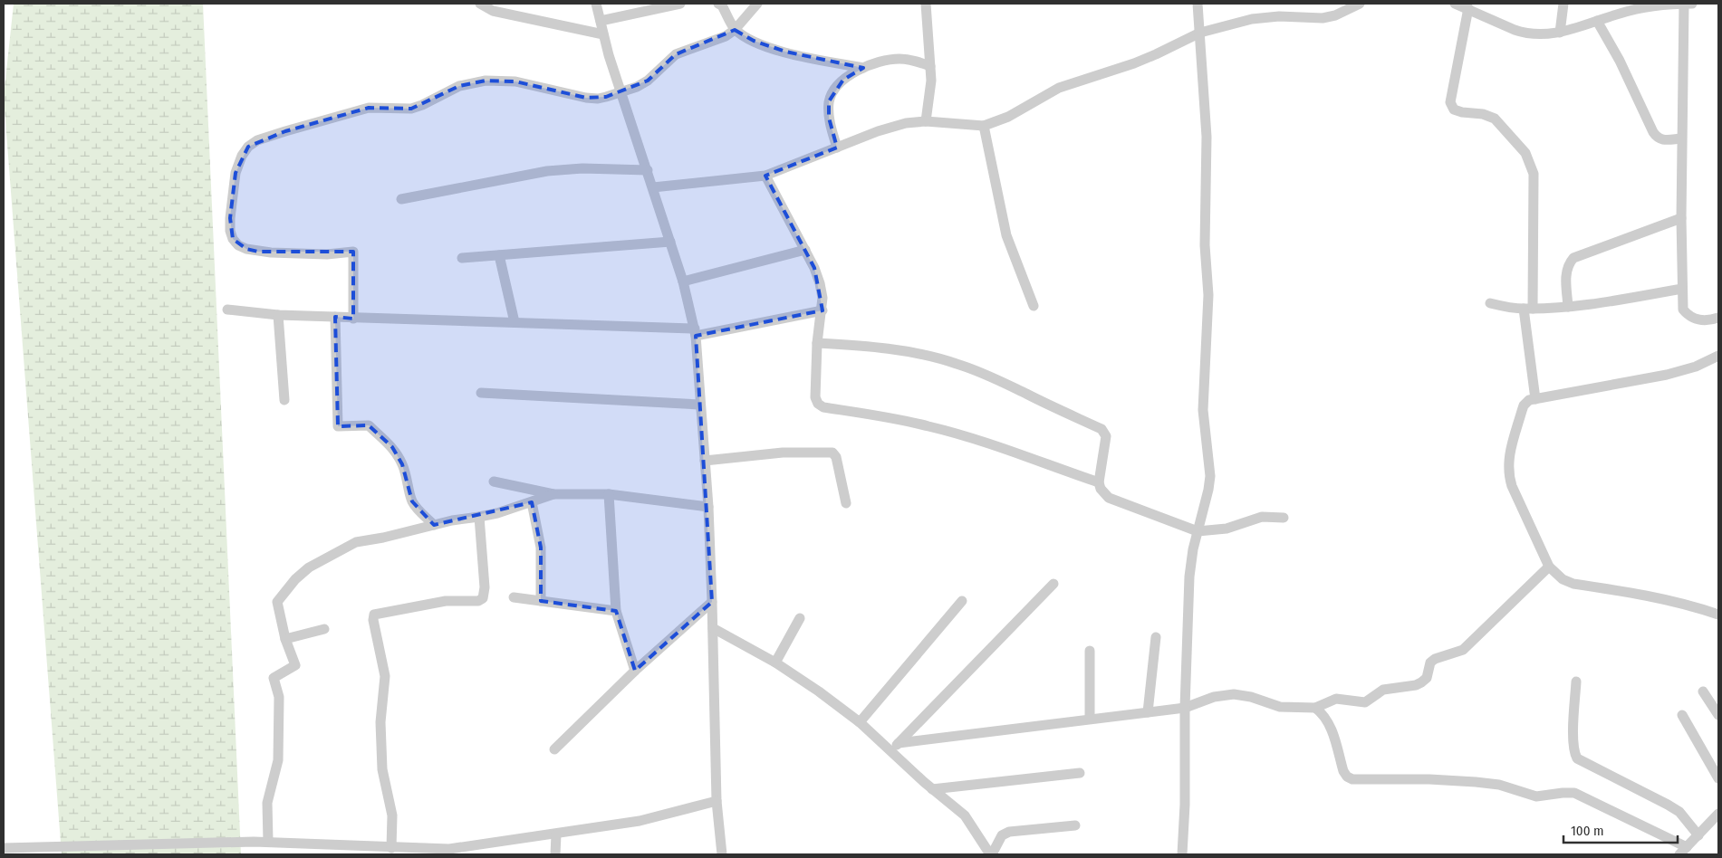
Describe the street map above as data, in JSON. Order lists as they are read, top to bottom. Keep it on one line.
{"scale_bar":"100 m"}
